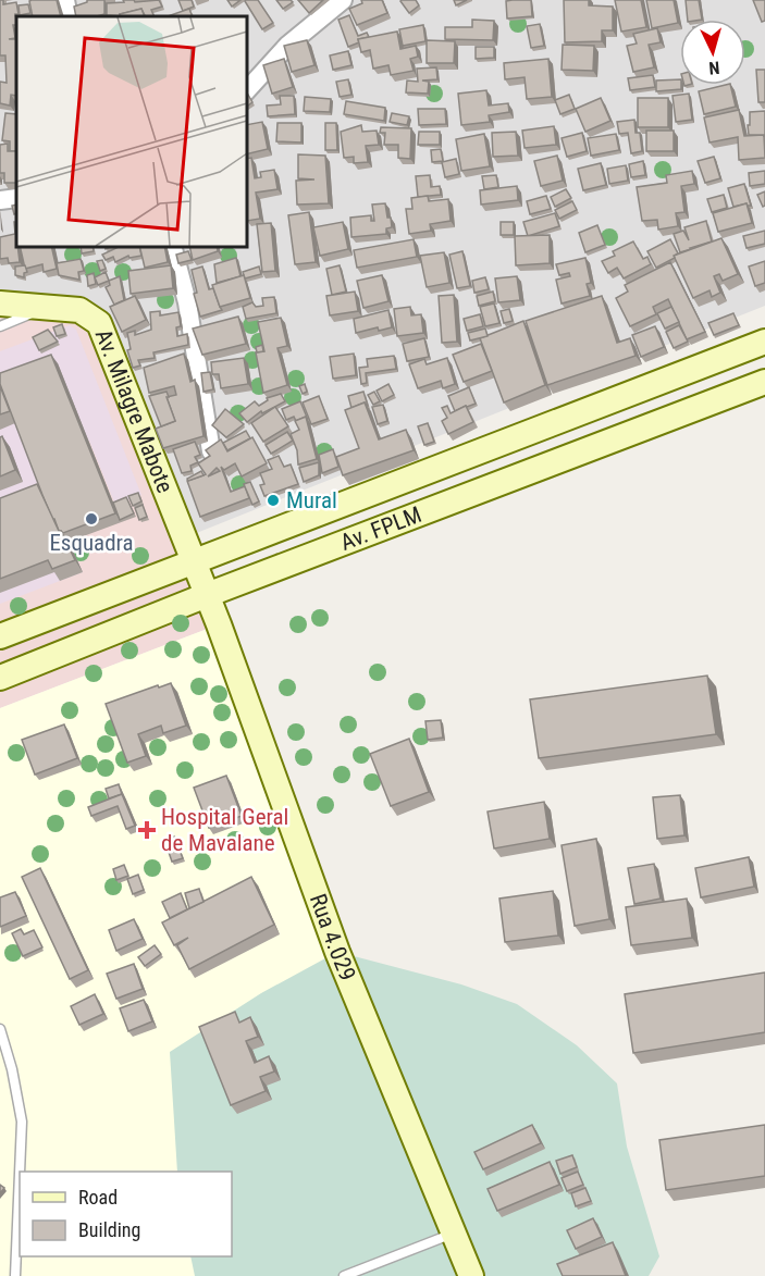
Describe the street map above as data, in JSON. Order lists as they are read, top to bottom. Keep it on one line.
{"streets":{"main road":["Av. Milagre Mabote","Av. FPLM","Rua 4.029"]},"crossings":[["Av. Milagre Mabote","Av. FPLM"],["Av. Milagre Mabote","Rua 4.029"],["Av. FPLM","Rua 4.029"]],"places":{"other":["Mural","Esquadra"],"health":["Hospital Geral de Mavalane"]},"legend":["Road","Building"],"north":"bottom"}
